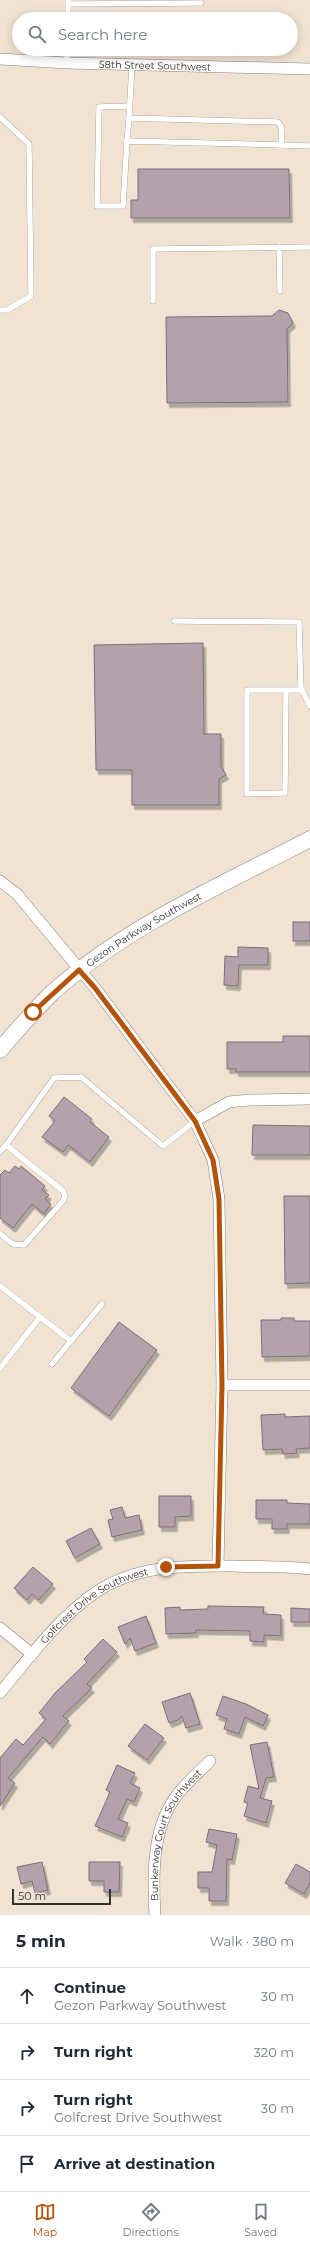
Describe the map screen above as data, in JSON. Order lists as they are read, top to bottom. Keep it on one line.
{"streets":{"main road":["Gezon Parkway Southwest"],"street":["58th Street Southwest","Golfcrest Drive Southwest","Bunkerway Court Southwest"]},"scale_bar":"50 m","page":{"search":"Search here","scale":"50 m","heading":["5 min","Walk · 380 m"],"list":[["Continue","Gezon Parkway Southwest","30 m"],["Turn right","320 m"],["Turn right","Golfcrest Drive Southwest","30 m"],"Arrive at destination"],"nav":["Map","Directions","Saved"]}}
